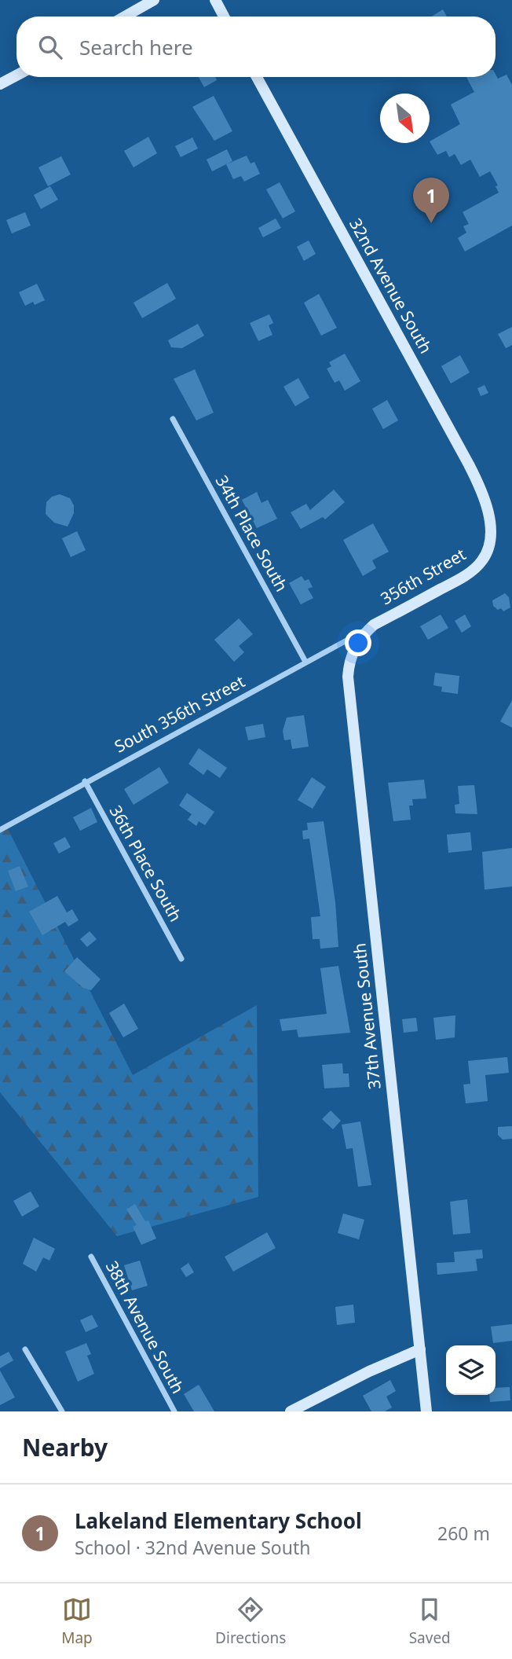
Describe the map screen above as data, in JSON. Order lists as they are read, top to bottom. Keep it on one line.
{"streets":{"street":["32nd Avenue South","34th Place South","356th Street","South 356th Street","36th Place South","37th Avenue South","38th Avenue South"]},"crossings":[["32nd Avenue South","356th Street"],["34th Place South","South 356th Street"],["356th Street","South 356th Street"],["356th Street","37th Avenue South"],["South 356th Street","36th Place South"],["South 356th Street","37th Avenue South"]],"north":"bottom right","page":{"search":"Search here","pins":"1","heading":"Nearby","list":[{"mark":"1","name":"Lakeland Elementary School","note":"School · 32nd Avenue South","value":"260 m"}],"nav":["Map","Directions","Saved"]}}
